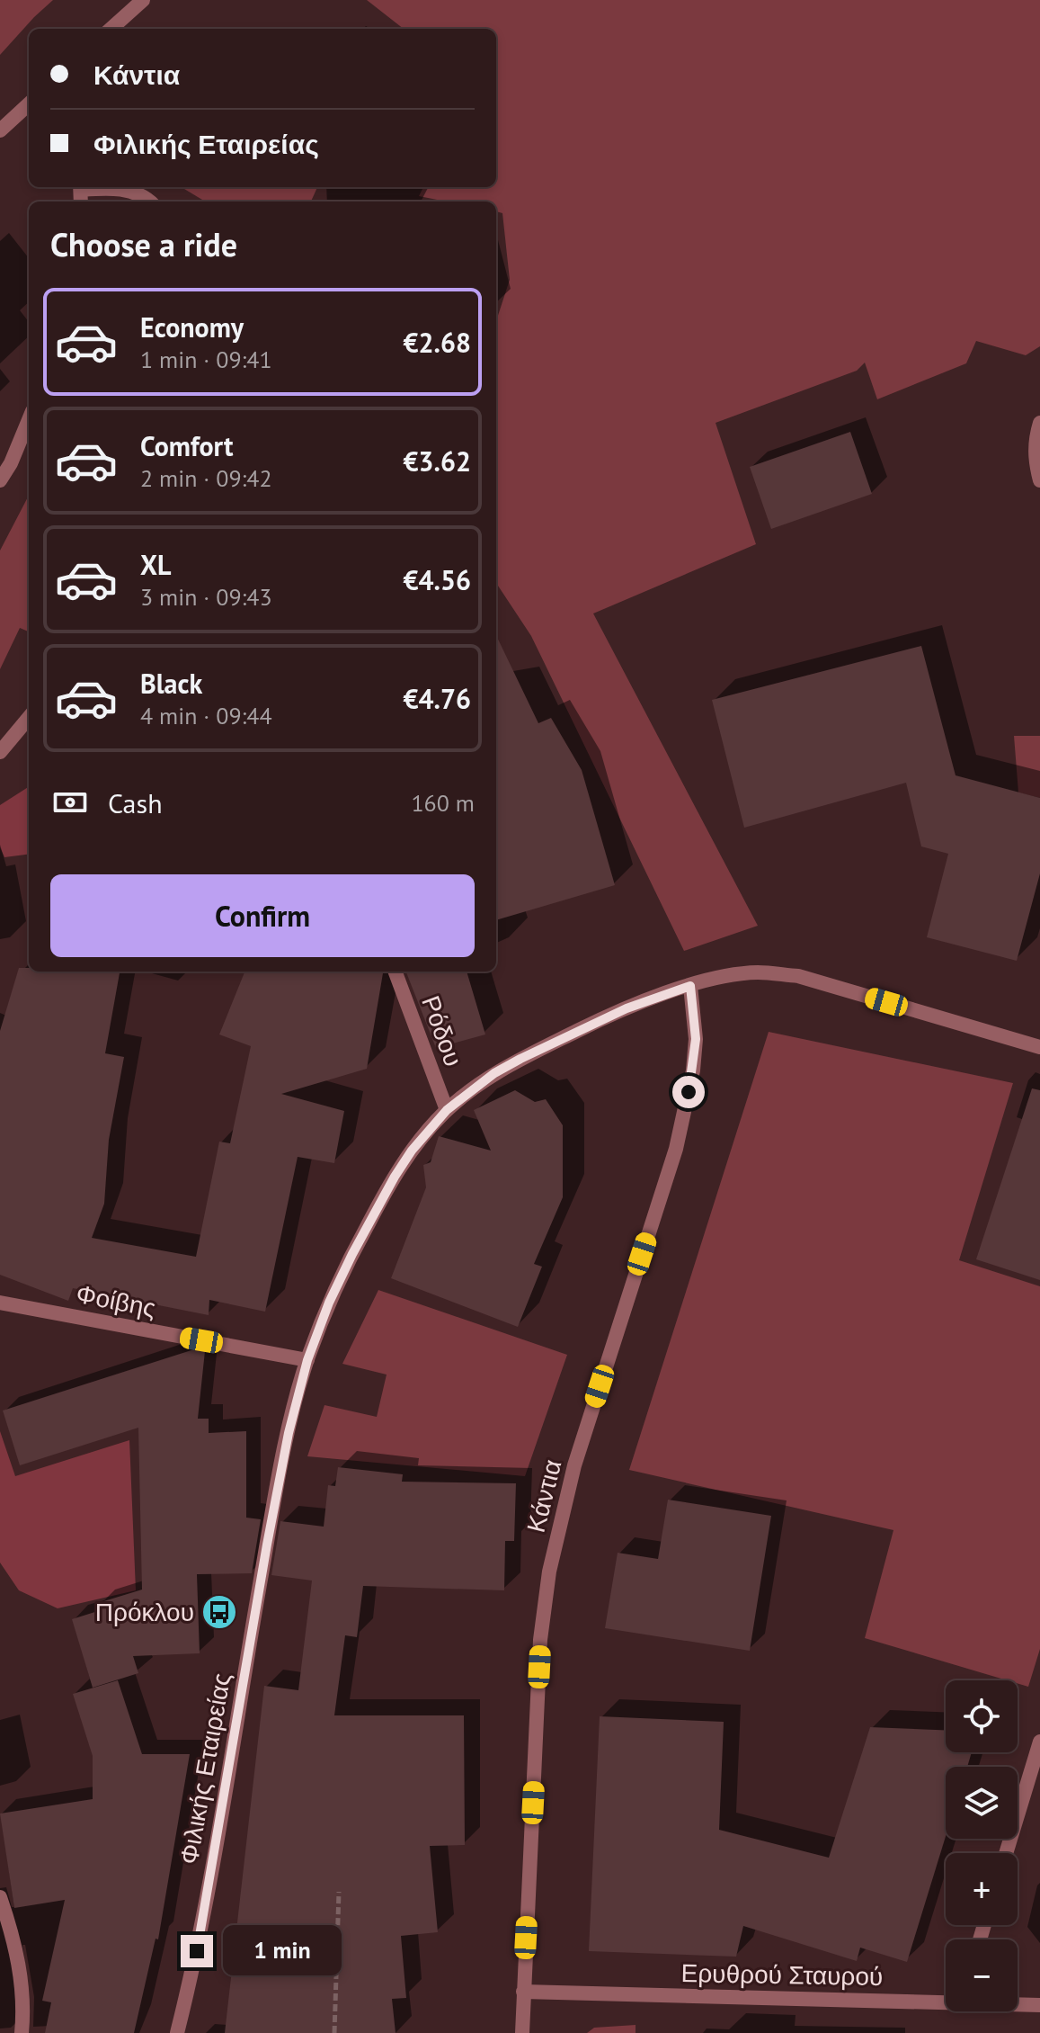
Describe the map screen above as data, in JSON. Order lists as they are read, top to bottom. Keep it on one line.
{"streets":{"street":["Ρόδου","Φοίβης","Κάντια","Φιλικής Εταιρείας","Ερυθρού Σταυρού"]},"crossings":[["Ρόδου","Φιλικής Εταιρείας"],["Φοίβης","Φιλικής Εταιρείας"],["Κάντια","Φιλικής Εταιρείας"],["Κάντια","Ερυθρού Σταυρού"]],"places":{"bus stop":["Πρόκλου"]},"page":{"banner":["Κάντια","Φιλικής Εταιρείας"],"heading":"Choose a ride","list":[{"name":"Economy","note":"1 min · 09:41","value":"€2.68"},{"name":"Comfort","note":"2 min · 09:42","value":"€3.62"},{"name":"XL","note":"3 min · 09:43","value":"€4.56"},{"name":"Black","note":"4 min · 09:44","value":"€4.76"}],"pay":["Cash","160 m"],"buttons":"Confirm","map_buttons":["+","−"],"bubble":"1 min"}}
